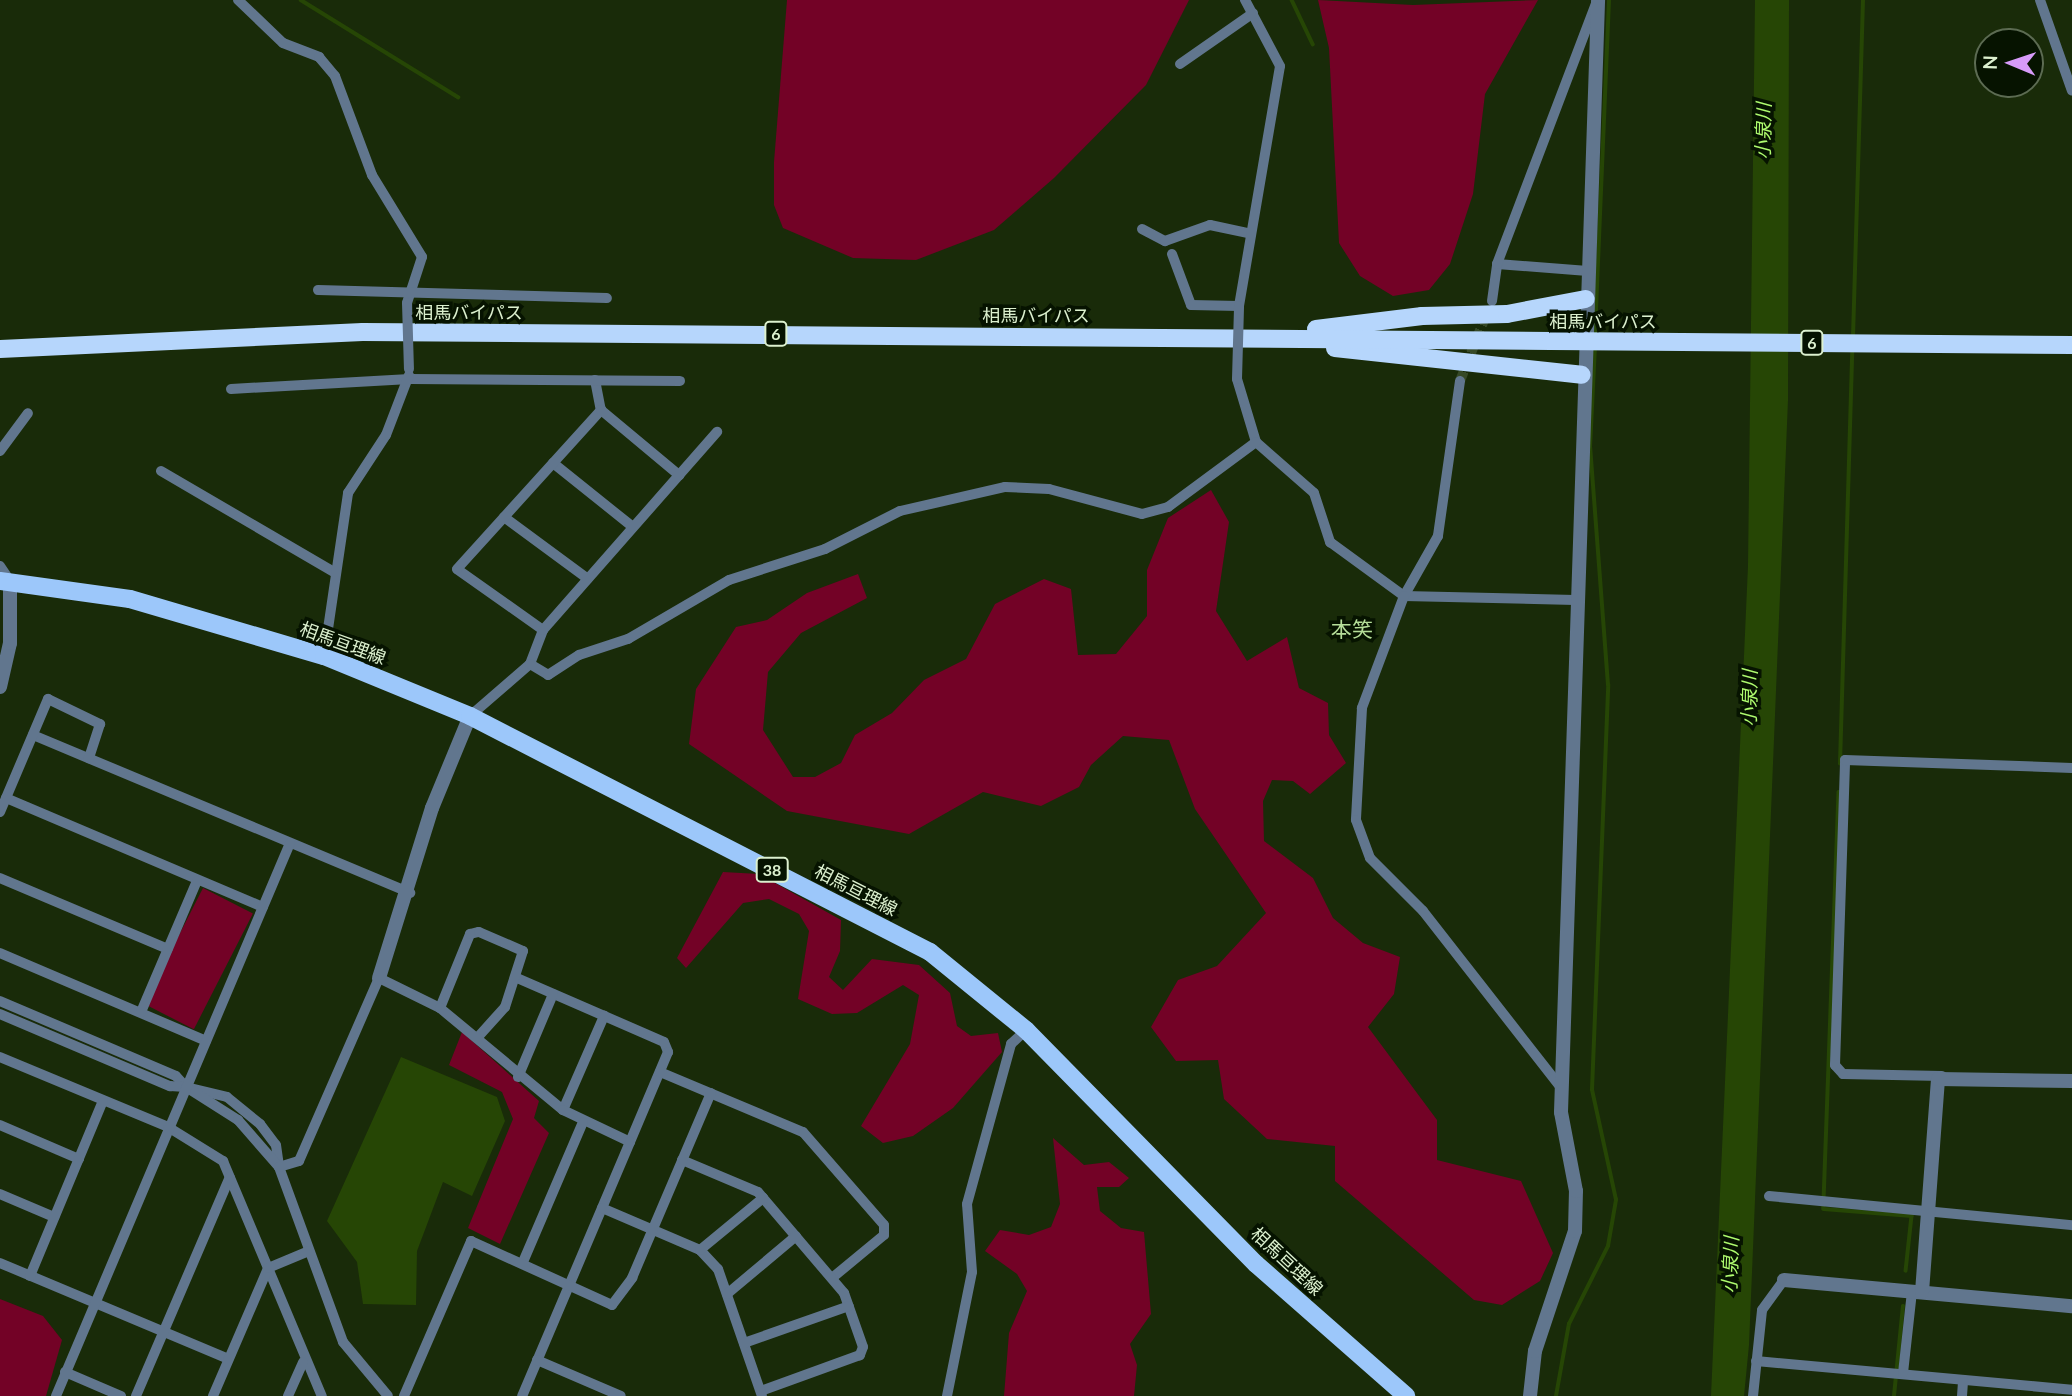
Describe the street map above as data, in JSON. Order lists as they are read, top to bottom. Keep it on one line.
{"streets":{"highway":["相馬バイパス","6"],"main road":["相馬亘理線","38"]},"districts":["本笑"],"water":["小泉川"],"north":"left"}
